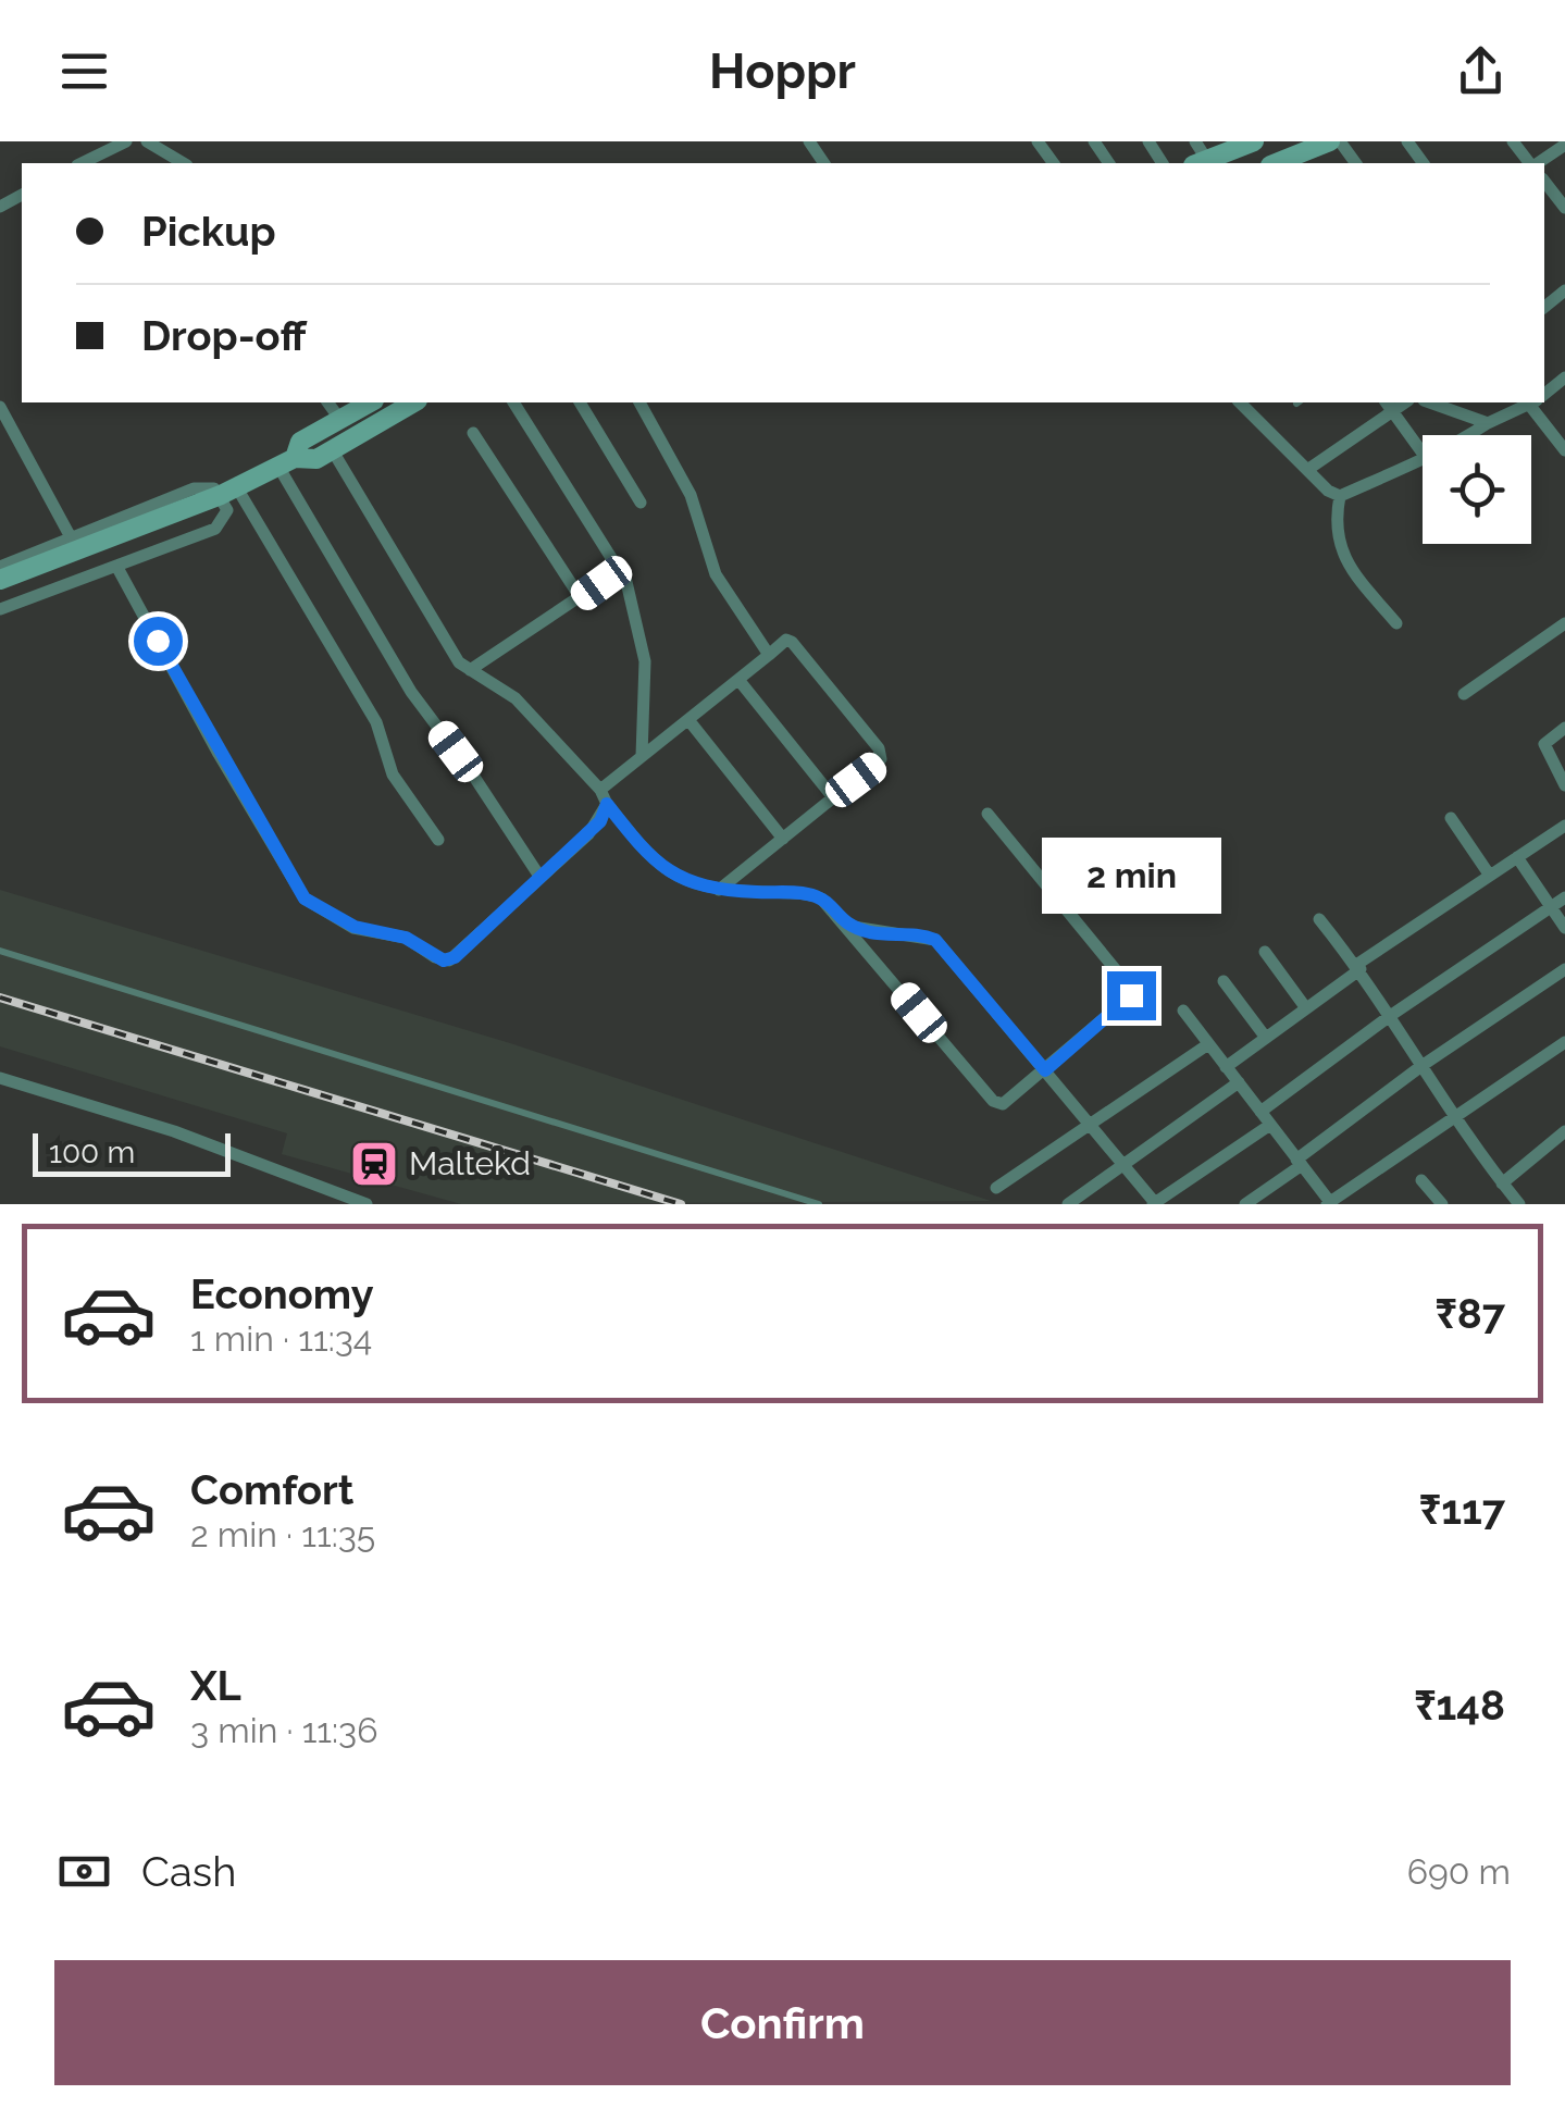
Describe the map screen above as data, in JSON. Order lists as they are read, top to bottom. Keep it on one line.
{"places":{"station":["Maltekd"]},"scale_bar":"100 m","page":{"header":"Hoppr","banner":["Pickup","Drop-off"],"bubble":"2 min","scale":"100 m","list":[{"name":"Economy","note":"1 min · 11:34","value":"₹87"},{"name":"Comfort","note":"2 min · 11:35","value":"₹117"},{"name":"XL","note":"3 min · 11:36","value":"₹148"}],"pay":["Cash","690 m"],"buttons":"Confirm"}}
